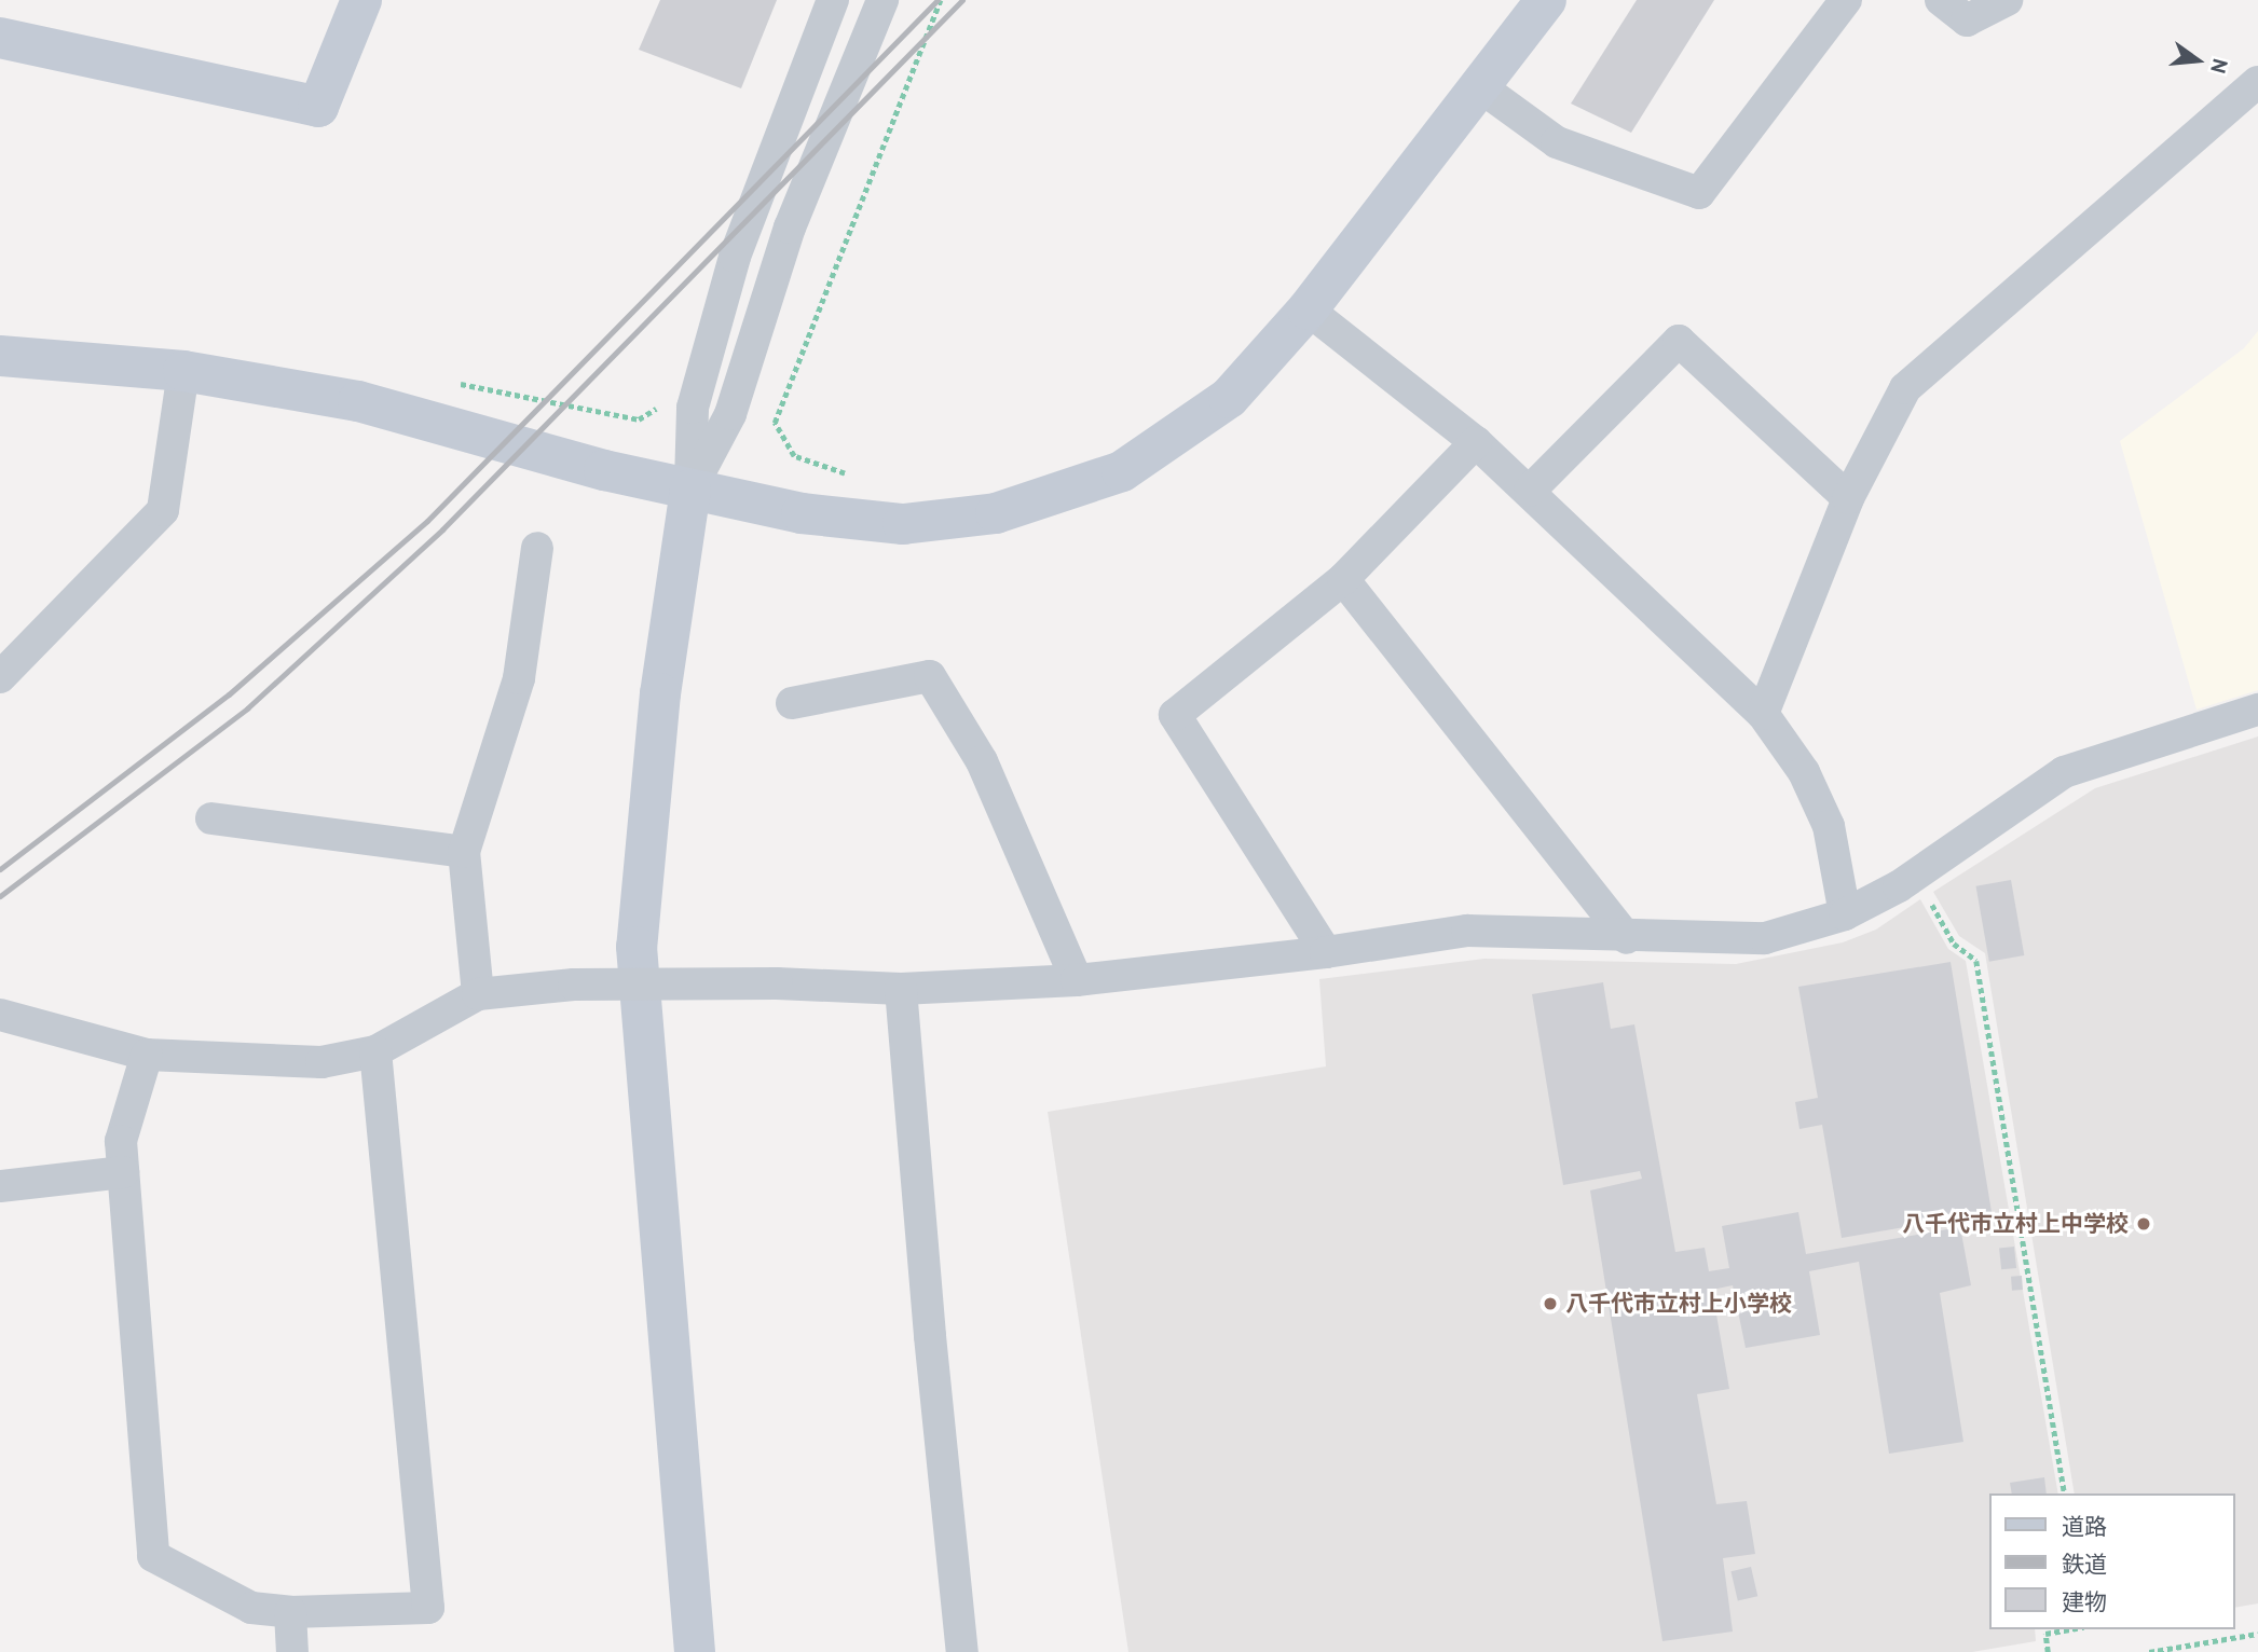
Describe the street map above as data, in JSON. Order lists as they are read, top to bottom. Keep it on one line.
{"places":["八千代市立村上中学校","八千代市立村上小学校"],"legend":["道路","鉄道","建物"],"north":"right"}
